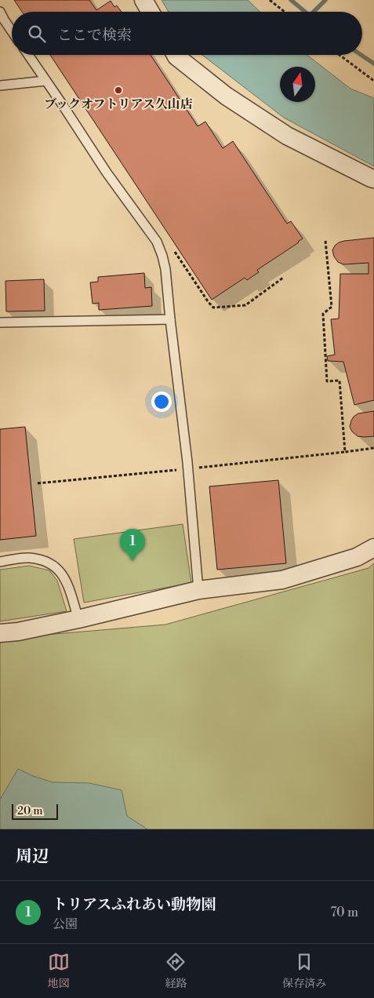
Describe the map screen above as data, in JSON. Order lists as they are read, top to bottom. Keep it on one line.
{"places":["ブックオフトリアス久山店"],"scale_bar":"20 m","north":"top","page":{"search":"ここで検索","pins":"1","scale":"20 m","heading":"周辺","list":[{"mark":"1","name":"トリアスふれあい動物園","note":"公園","value":"70 m"}],"nav":["地図","経路","保存済み"]}}
